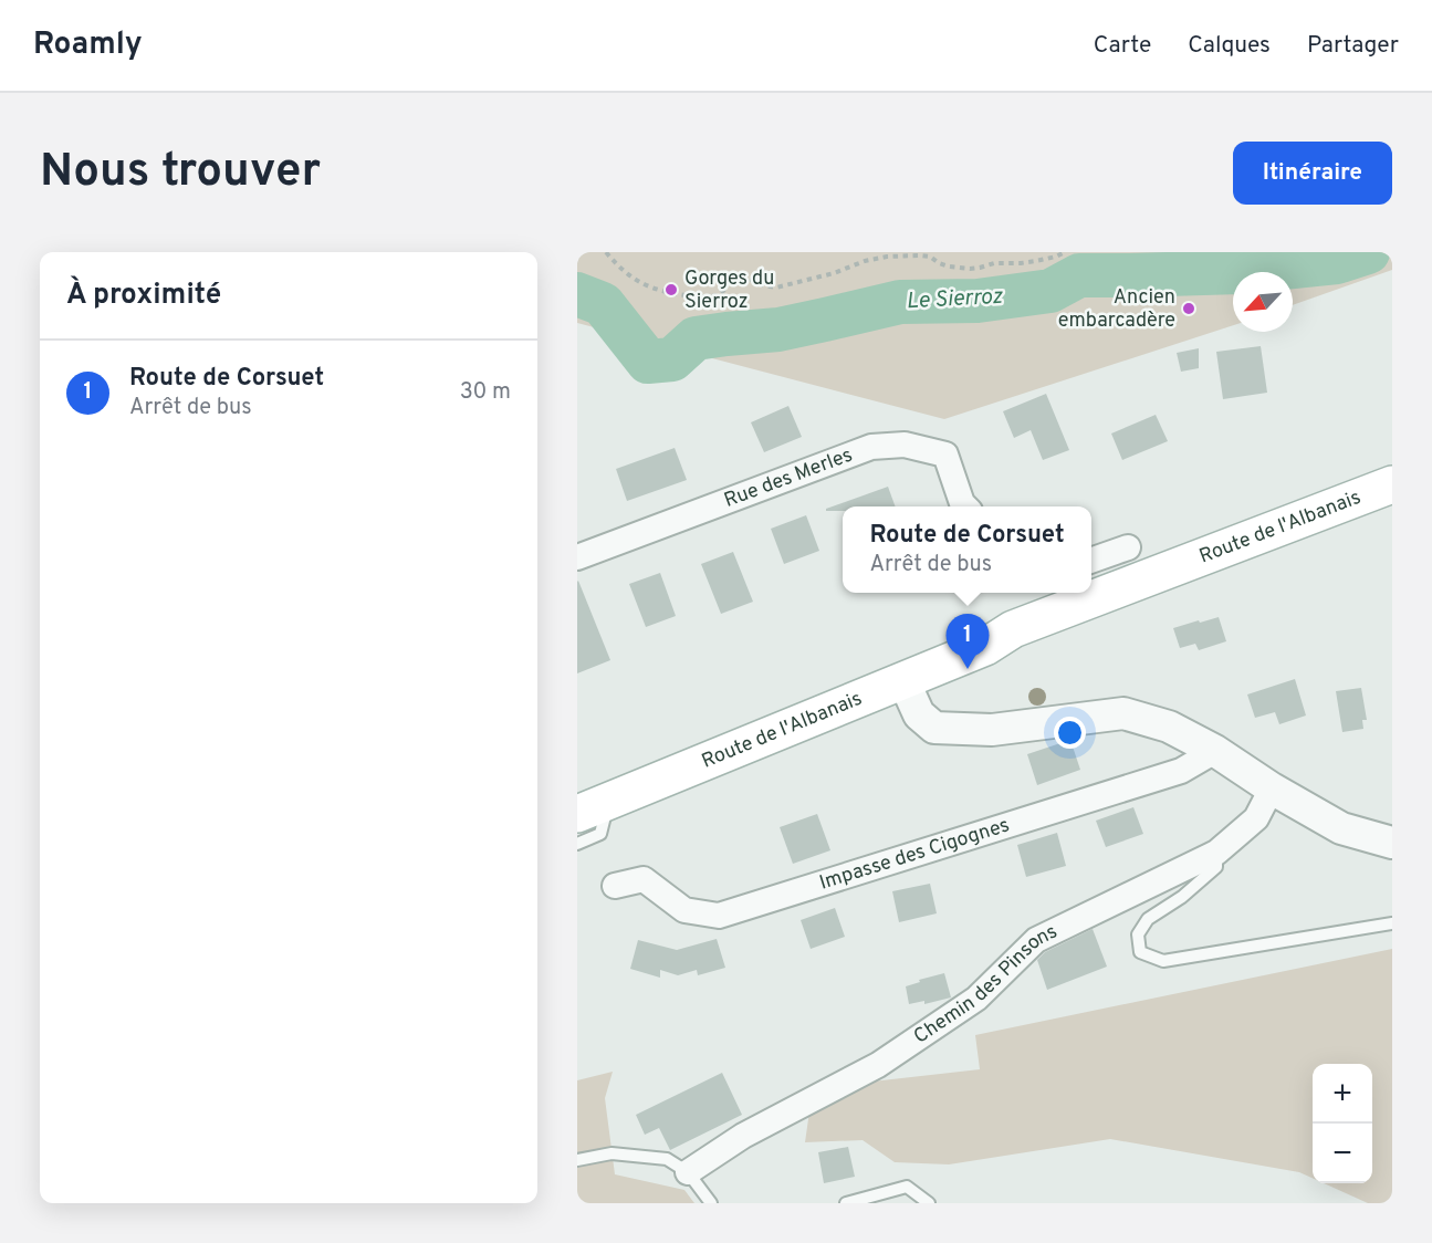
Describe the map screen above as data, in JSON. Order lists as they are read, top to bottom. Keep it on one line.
{"streets":{"main road":["Route de l'Albanais"],"street":["Rue des Merles","Impasse des Cigognes","Chemin des Pinsons"]},"water":["Le Sierroz"],"places":["Gorges du Sierroz","Ancien embarcadère"],"north":"bottom left","page":{"header":"Roamly","nav":["Carte","Calques","Partager"],"buttons":"Itinéraire","title":"Nous trouver","heading":"À proximité","list":[{"mark":"1","name":"Route de Corsuet","note":"Arrêt de bus","value":"30 m"}],"popup":["Route de Corsuet","Arrêt de bus"],"pins":"1","map_buttons":["+","−"]}}
